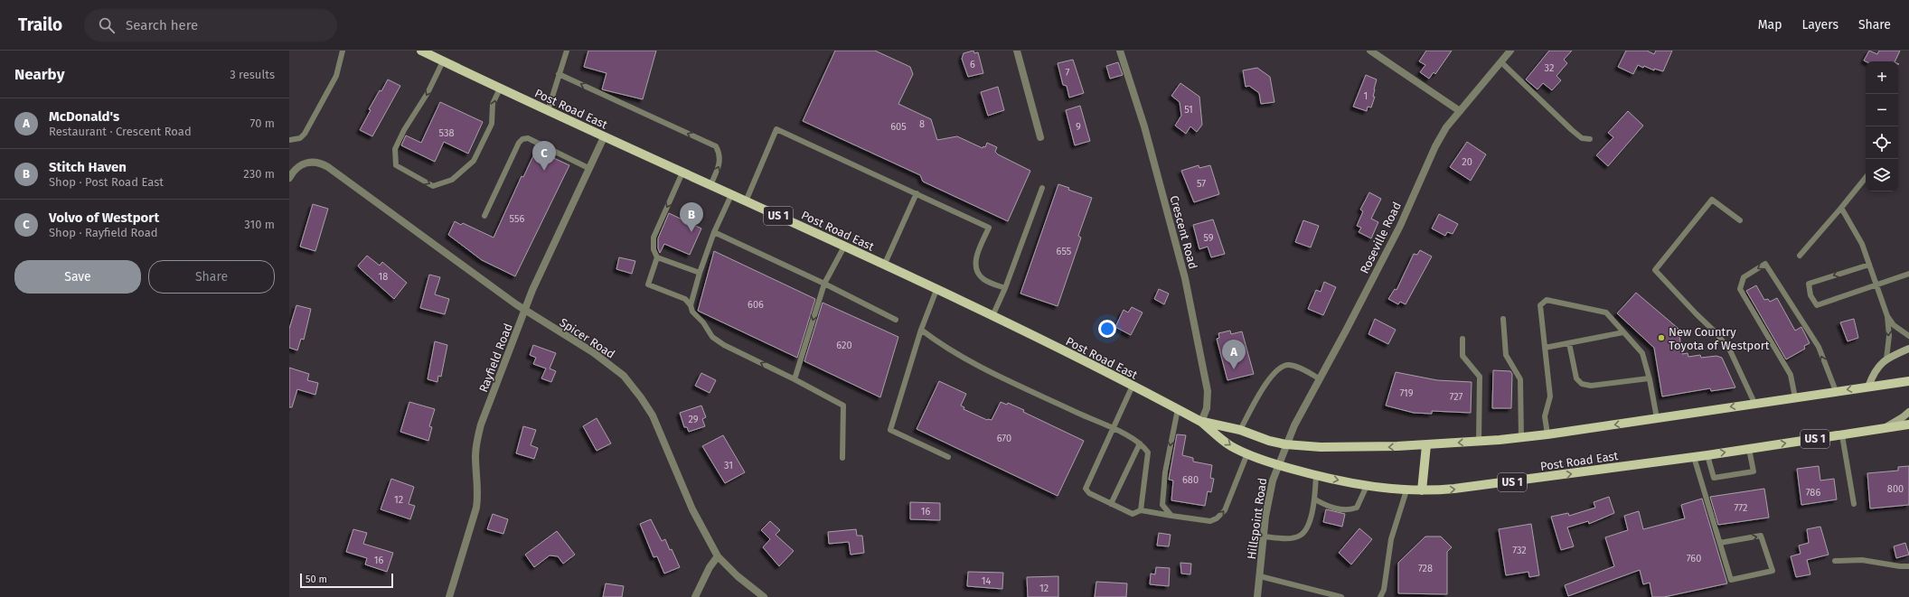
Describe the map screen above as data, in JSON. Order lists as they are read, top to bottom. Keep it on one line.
{"streets":{"main road":["Post Road East","US 1"],"street":["Crescent Road","Roseville Road","Spicer Road","Rayfield Road","Hillspoint Road"]},"crossings":[["Post Road East","Crescent Road"],["Post Road East","Roseville Road"],["Post Road East","Rayfield Road"],["Post Road East","Hillspoint Road"],["Roseville Road","Hillspoint Road"],["Spicer Road","Rayfield Road"]],"places":["New Country Toyota of Westport"],"house_numbers":["6","32","7","1","51","8","605","9","538","20","57","556","59","655","18","606","620","719","727","29","670","31","680","800","786","12","772","16","732","760","16","728","14","12"],"scale_bar":"50 m","page":{"header":"Trailo","search":"Search here","nav":["Map","Layers","Share"],"heading":["Nearby","3 results"],"map_buttons":["+","−"],"list":[{"mark":"A","name":"McDonald's","note":"Restaurant · Crescent Road","value":"70 m"},{"mark":"B","name":"Stitch Haven","note":"Shop · Post Road East","value":"230 m"},{"mark":"C","name":"Volvo of Westport","note":"Shop · Rayfield Road","value":"310 m"}],"pins":["C","B","A"],"buttons":["Save","Share"],"scale":"50 m"}}
